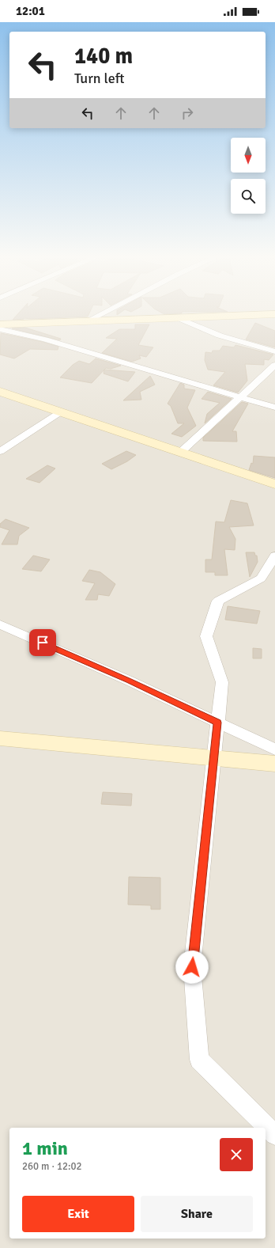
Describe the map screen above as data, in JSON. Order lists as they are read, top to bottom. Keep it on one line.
{"north":"bottom","page":{"status":"12:01","turn":["140 m","Turn left"],"heading":["1 min","260 m · 12:02"],"buttons":["Exit","Share"]}}
